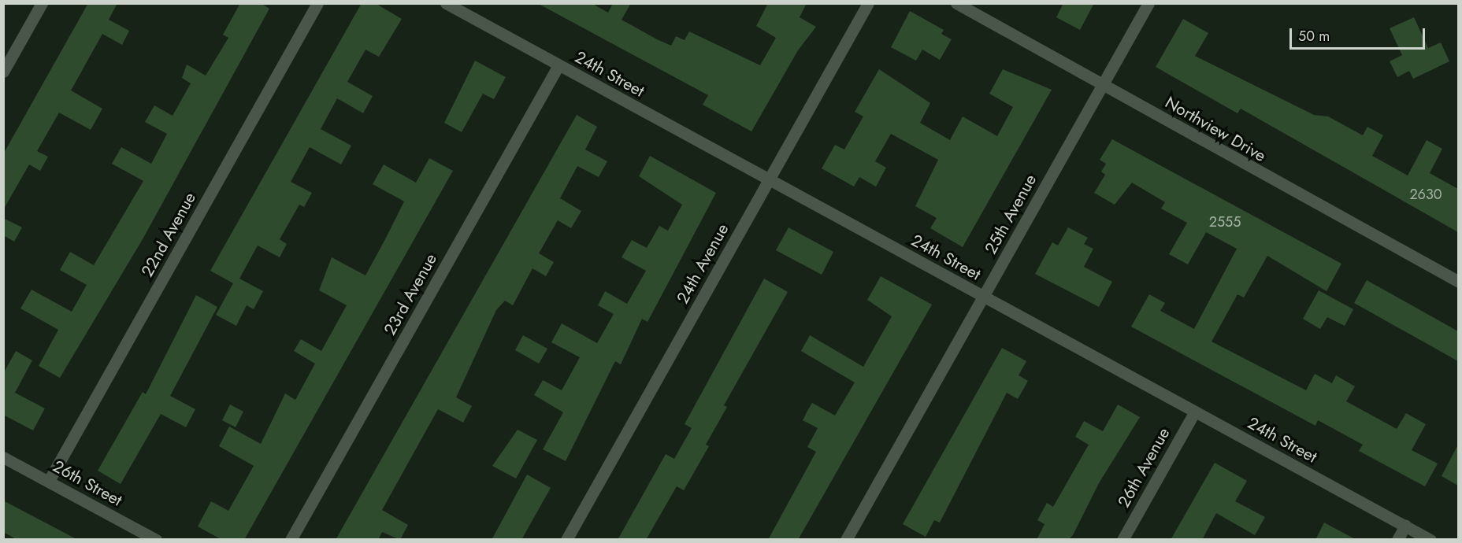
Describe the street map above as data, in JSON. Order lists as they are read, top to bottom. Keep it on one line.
{"streets":{"street":["24th Street","Northview Drive","25th Avenue","22nd Avenue","24th Avenue","23rd Avenue","26th Avenue","26th Street"]},"crossings":[["24th Street","25th Avenue"],["24th Street","24th Avenue"],["24th Street","23rd Avenue"],["24th Street","26th Avenue"],["Northview Drive","25th Avenue"],["22nd Avenue","26th Street"]],"house_numbers":["2630","2555"],"scale_bar":"50 m"}
